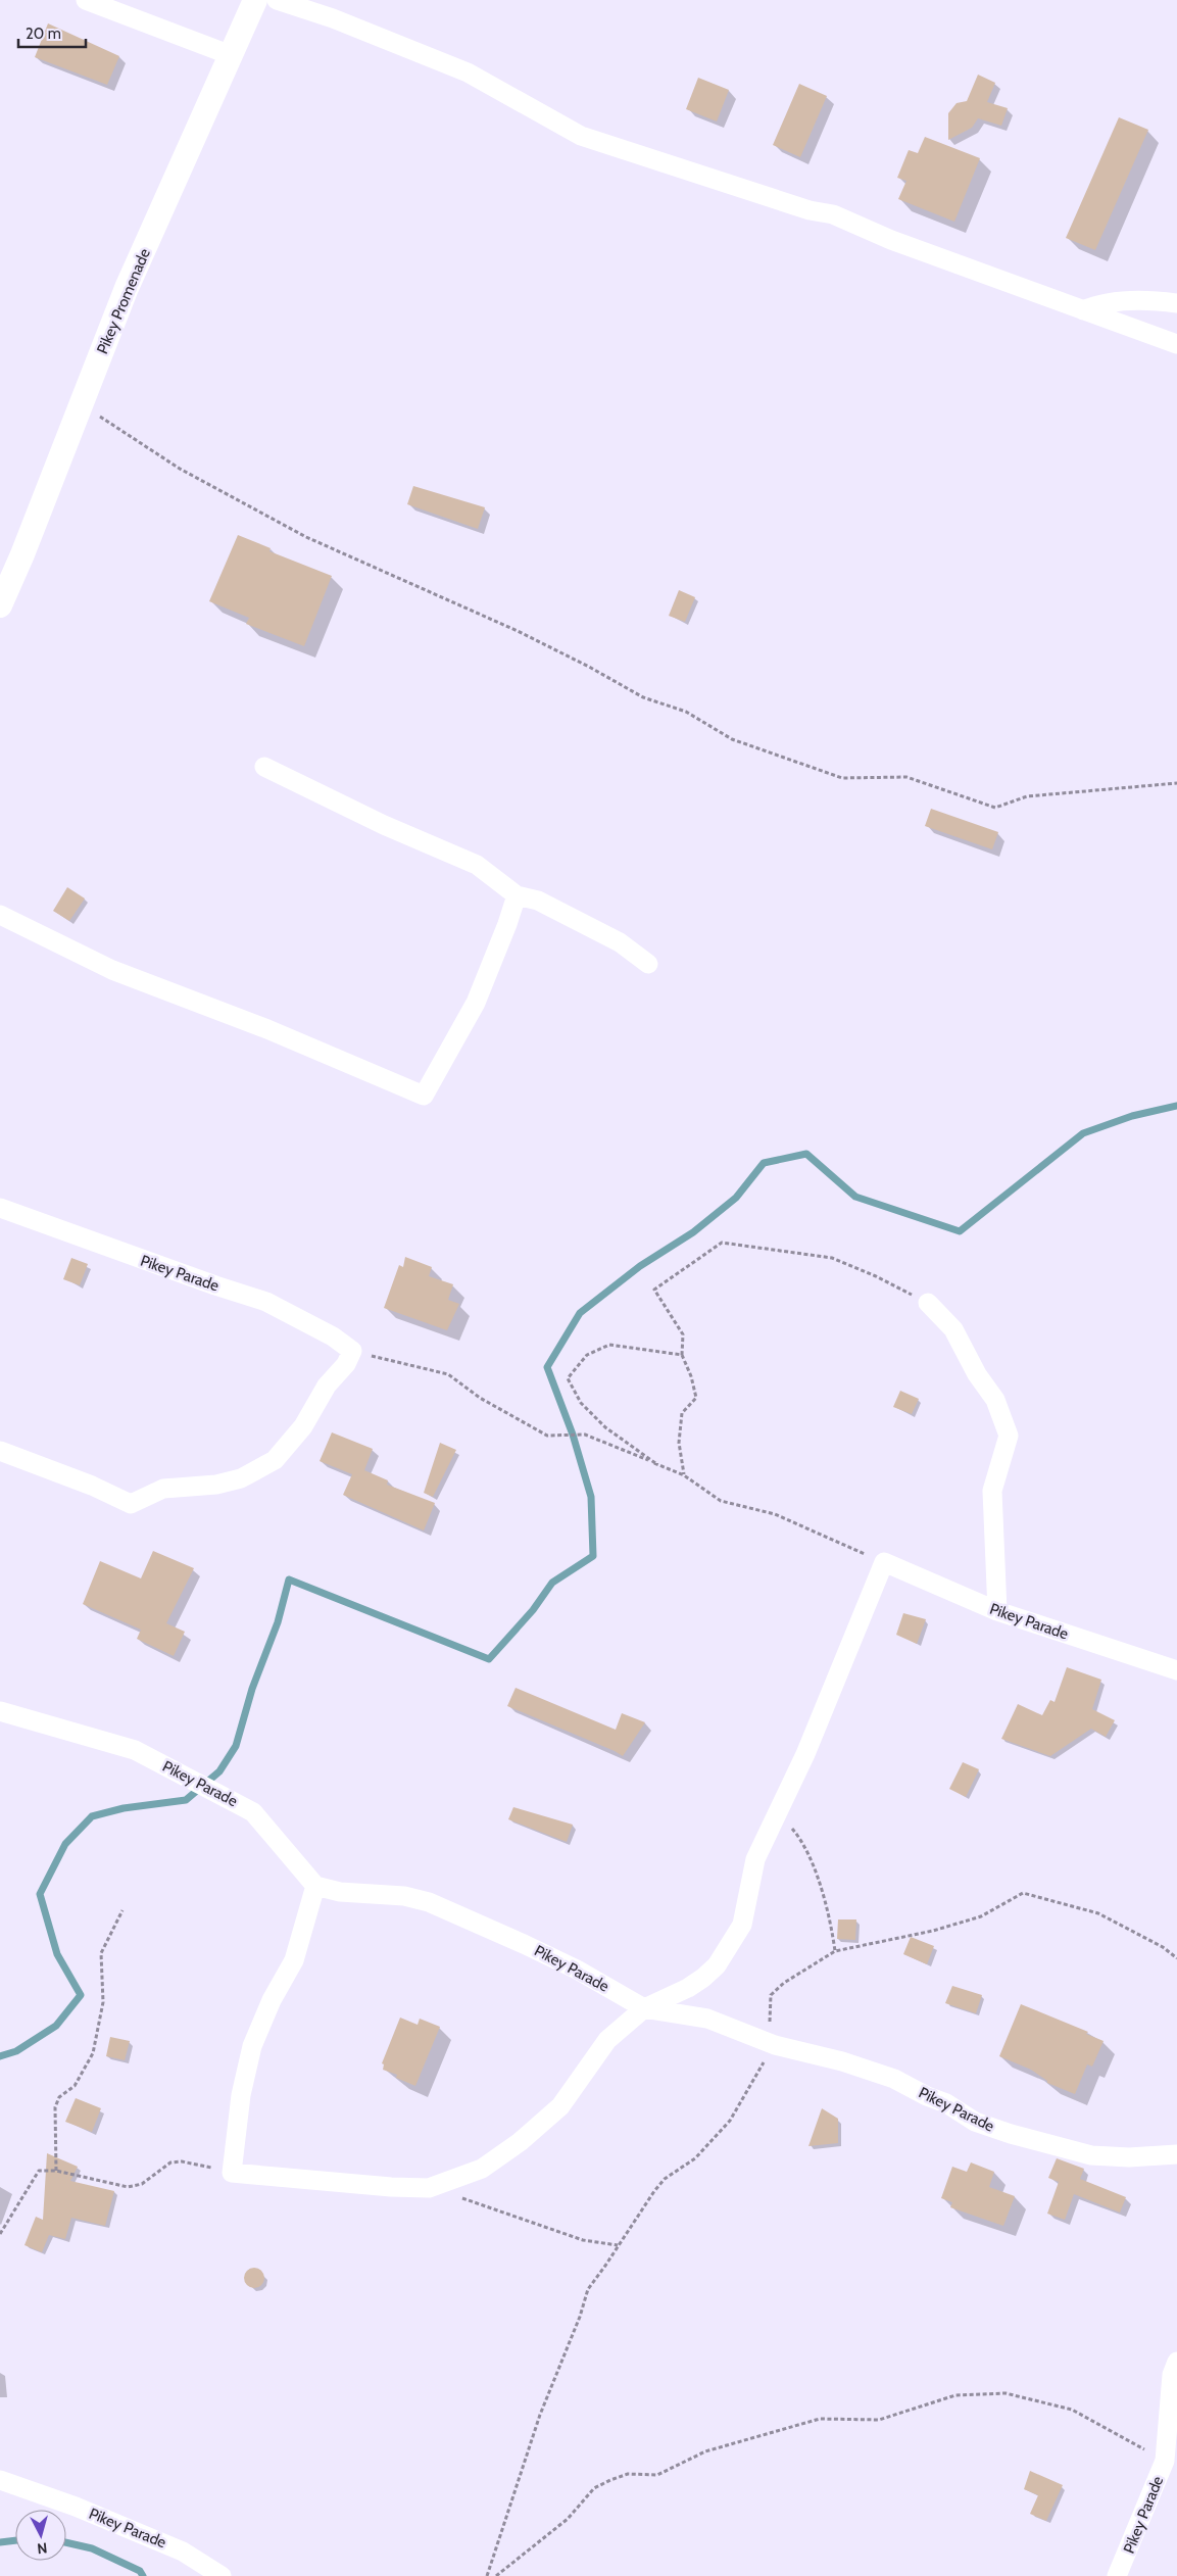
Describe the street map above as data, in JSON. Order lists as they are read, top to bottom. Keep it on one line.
{"streets":{"street":["Pikey Promenade","Pikey Parade"]},"scale_bar":"20 m","north":"bottom"}
